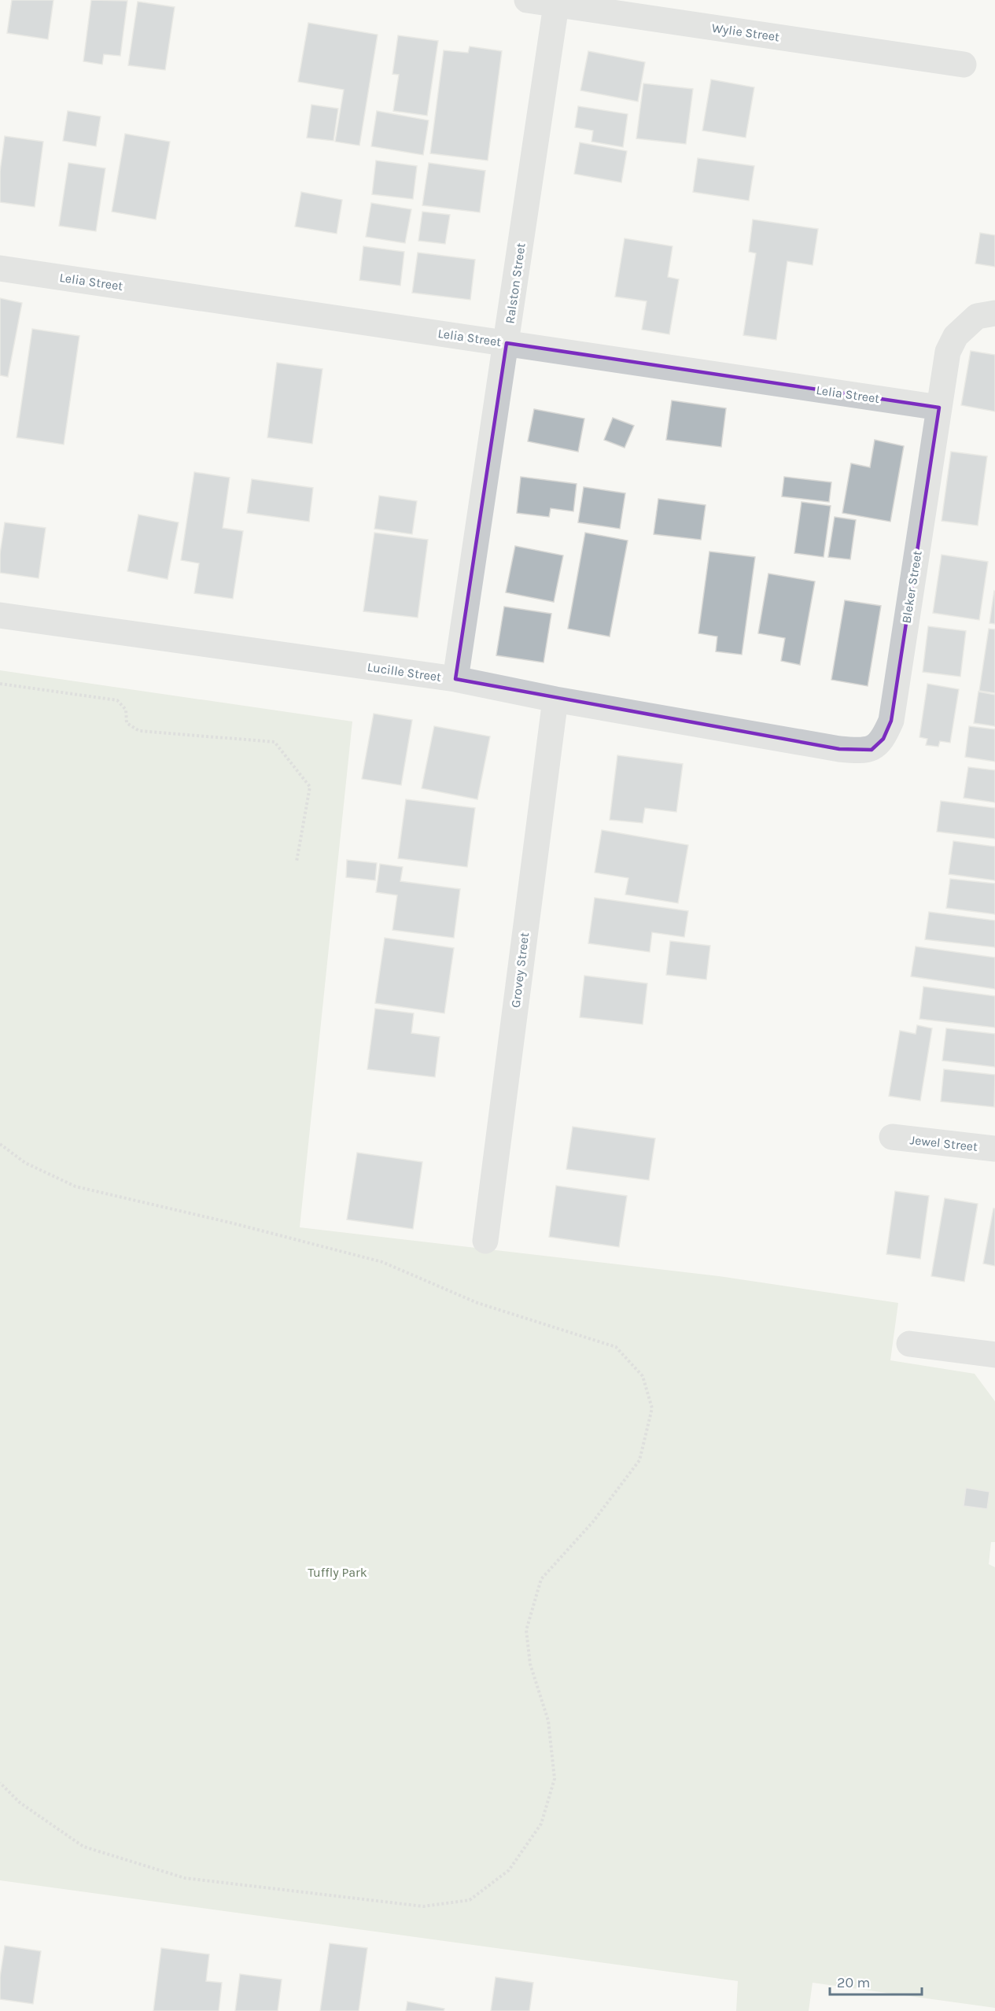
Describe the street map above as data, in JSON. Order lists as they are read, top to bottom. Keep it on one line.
{"streets":{"street":["Wylie Street","Lelia Street","Ralston Street","Bleker Street","Lucille Street","Grovey Street","Jewel Street"]},"crossings":[["Wylie Street","Ralston Street"],["Lelia Street","Ralston Street"],["Lelia Street","Bleker Street"],["Ralston Street","Lucille Street"],["Bleker Street","Lucille Street"],["Lucille Street","Grovey Street"]],"parks":["Tuffly Park"],"scale_bar":"20 m"}
